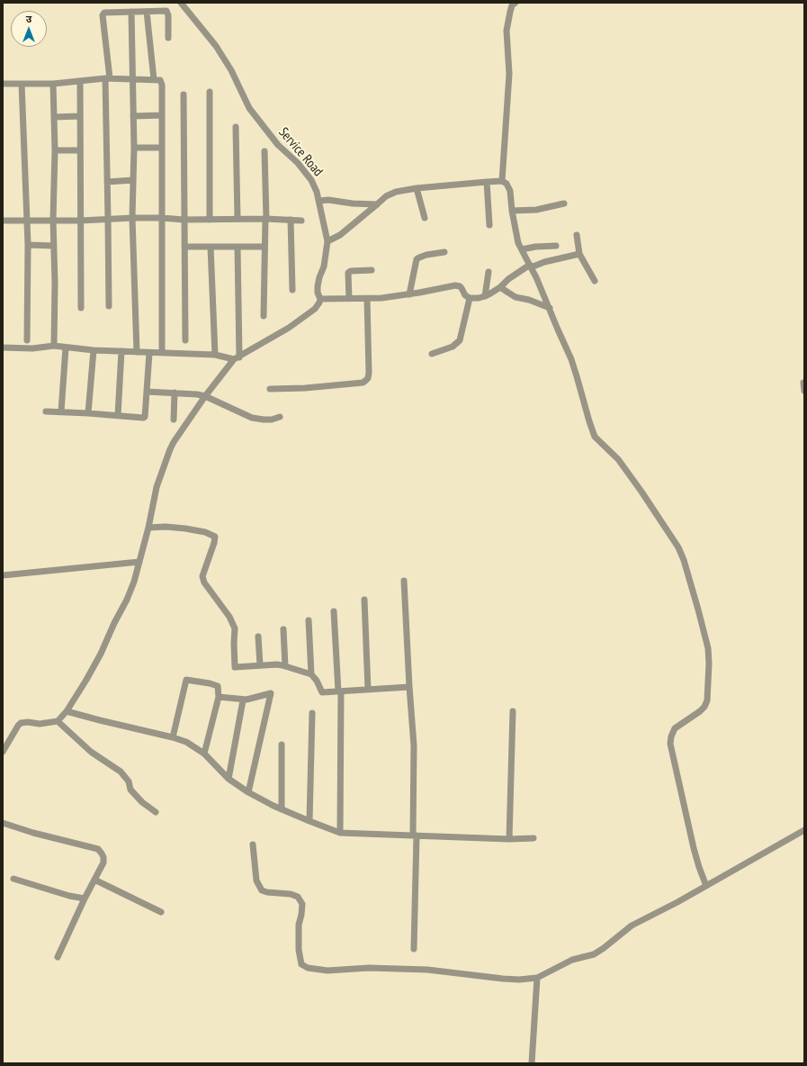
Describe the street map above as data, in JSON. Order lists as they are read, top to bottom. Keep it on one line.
{"streets":{"street":["Service Road"]},"north":"top"}
